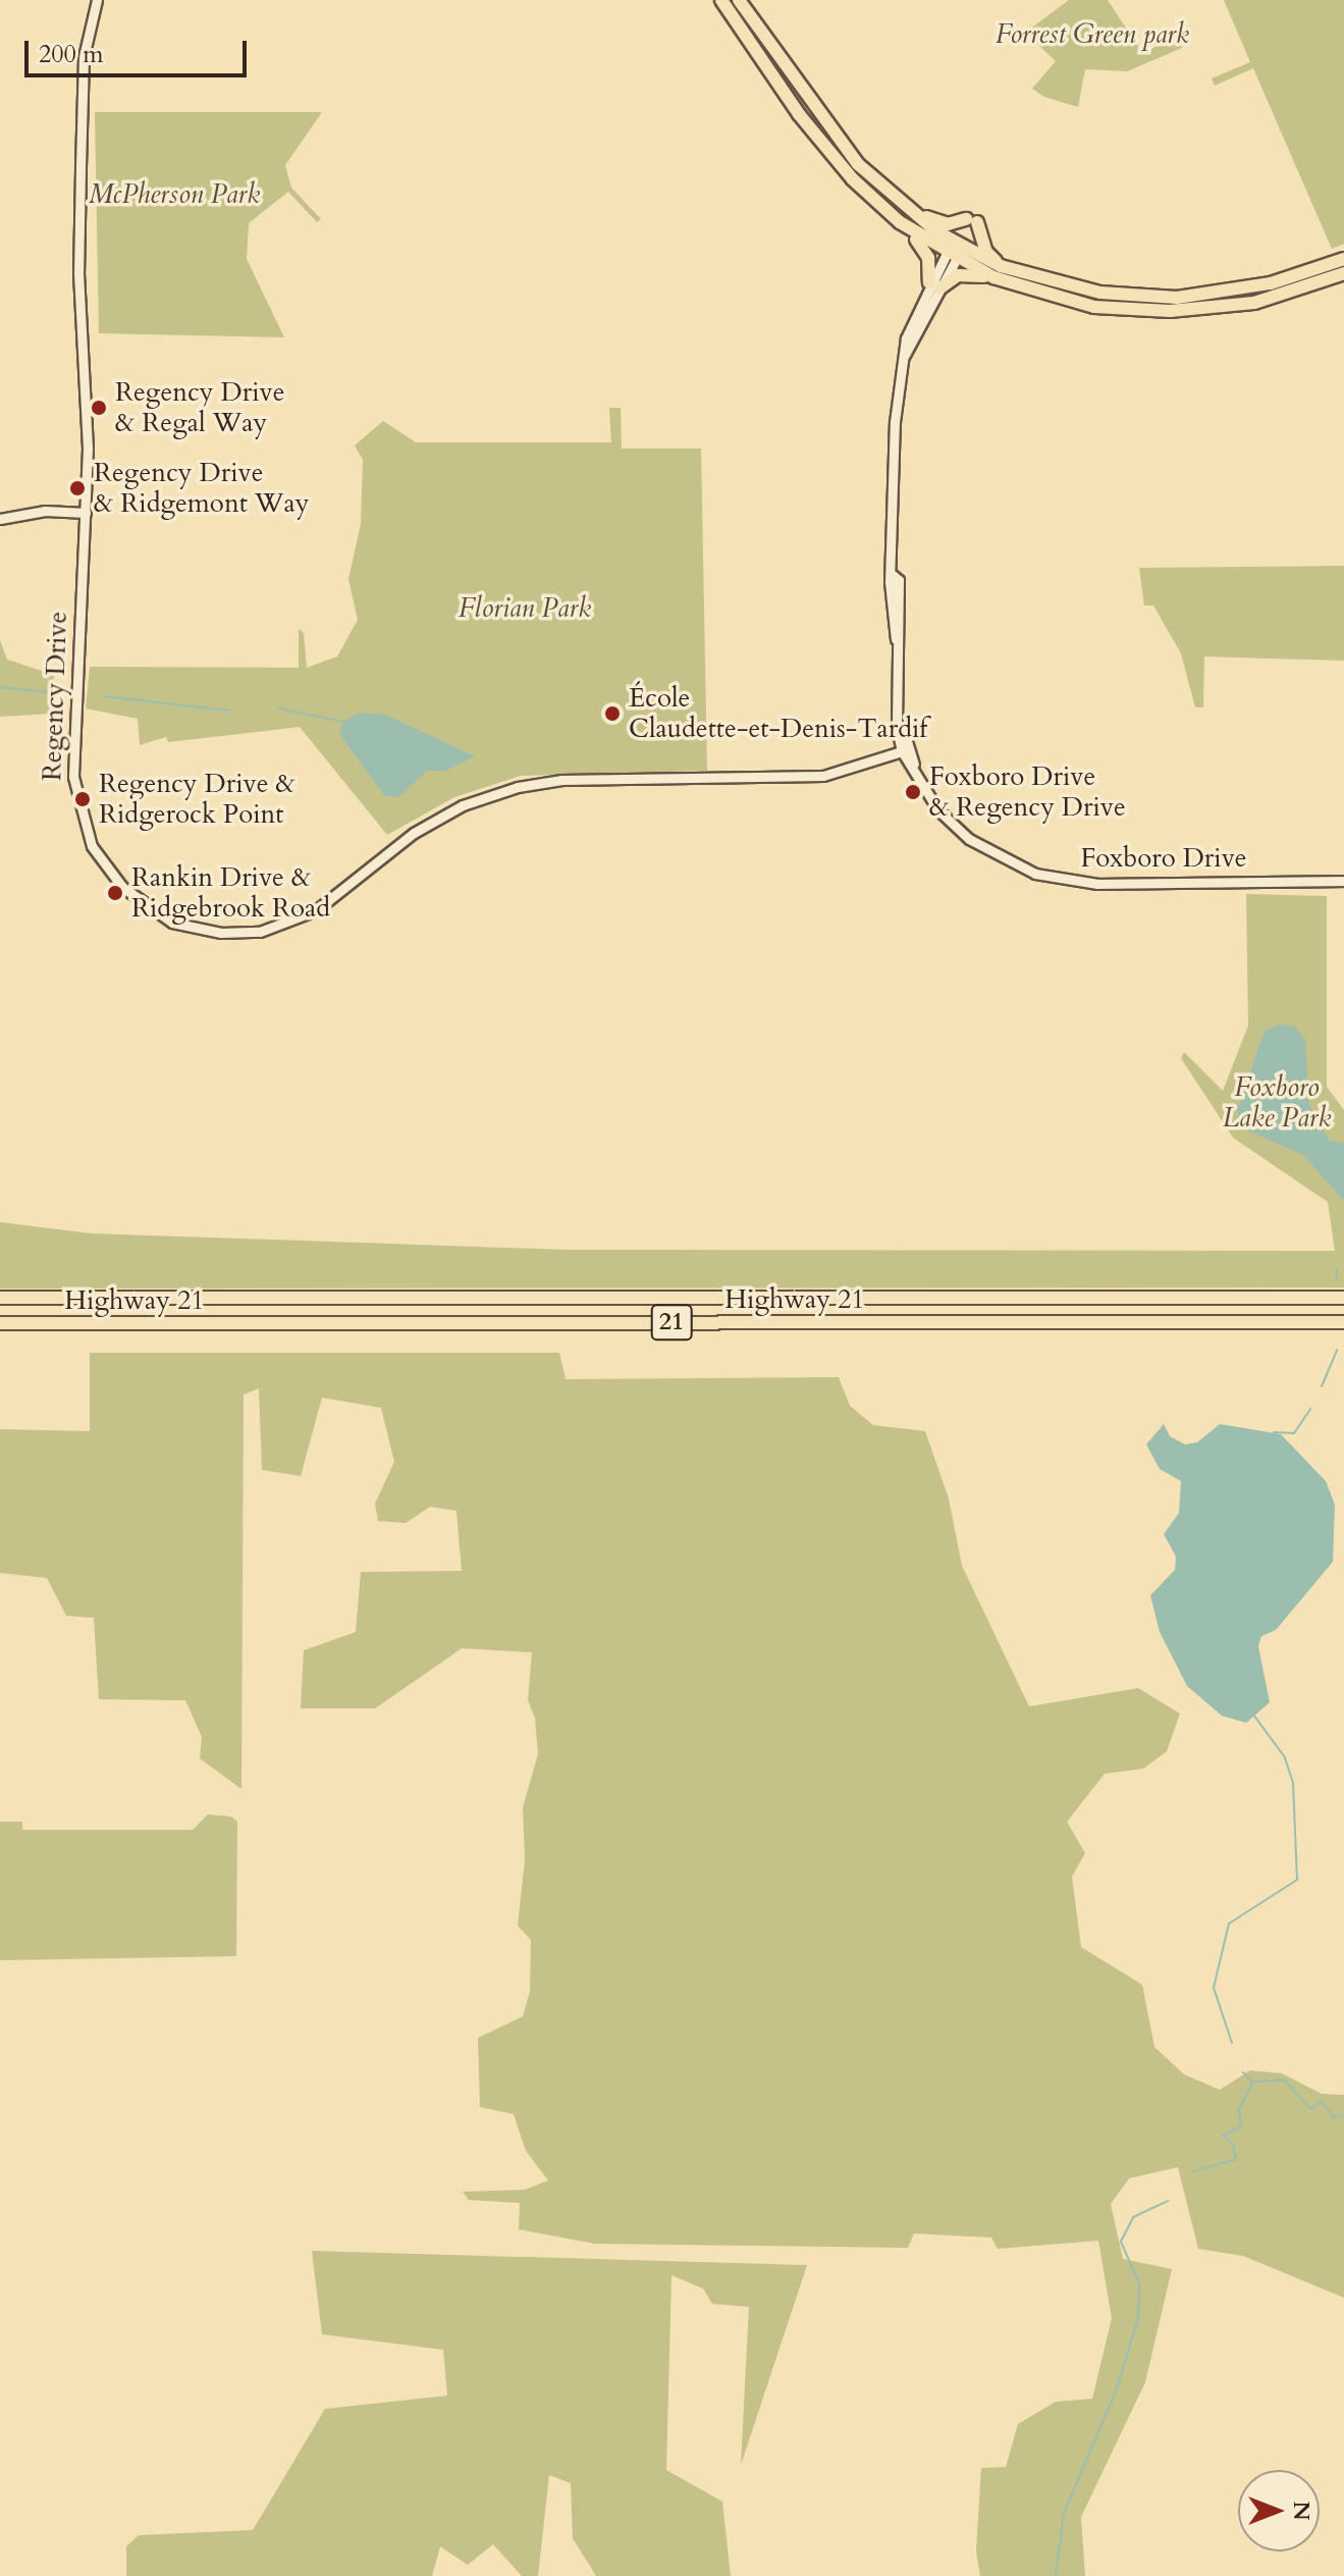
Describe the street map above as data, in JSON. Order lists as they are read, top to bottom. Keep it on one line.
{"streets":{"main road":["Highway 21","21"],"street":["Regency Drive","Foxboro Drive"]},"crossings":[["Regency Drive","Foxboro Drive"]],"parks":["Forrest Green park","McPherson Park","Florian Park","Foxboro Lake Park"],"places":["Regency Drive & Regal Way","Regency Drive & Ridgemont Way","École Claudette-et-Denis-Tardif","Foxboro Drive & Regency Drive","Regency Drive & Ridgerock Point","Rankin Drive & Ridgebrook Road"],"scale_bar":"200 m","north":"right"}
